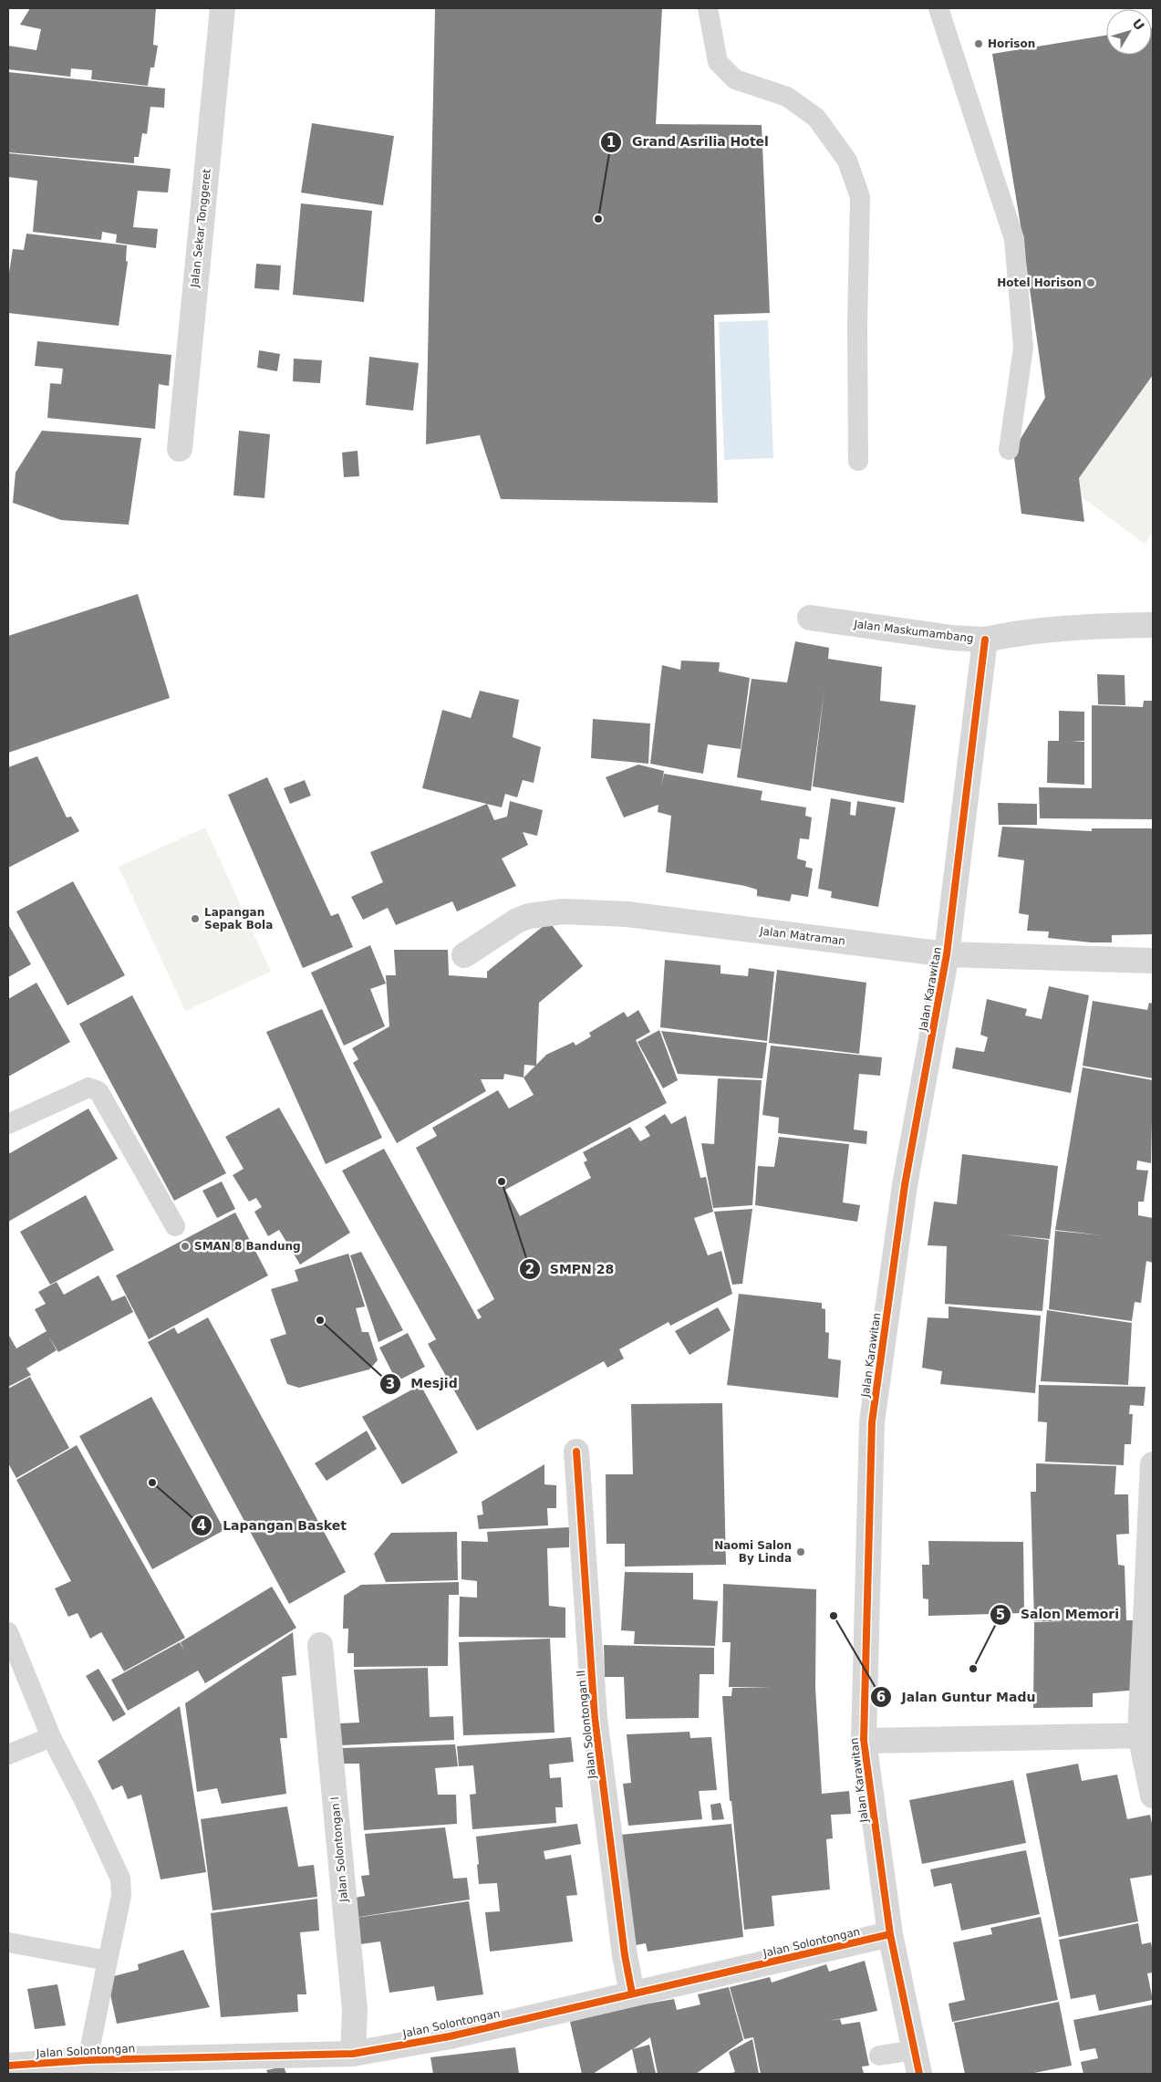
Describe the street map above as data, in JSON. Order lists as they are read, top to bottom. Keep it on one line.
{"streets":{"street":["Jalan Sekar Tonggeret","Jalan Maskumambang","Jalan Matraman","Jalan Karawitan","Jalan Solontongan II","Jalan Solontongan I","Jalan Solontongan"]},"crossings":[["Jalan Maskumambang","Jalan Karawitan"],["Jalan Matraman","Jalan Karawitan"],["Jalan Karawitan","Jalan Solontongan"],["Jalan Solontongan II","Jalan Solontongan"],["Jalan Solontongan I","Jalan Solontongan"]],"places":["Horison","Grand Asrilia Hotel","Hotel Horison","Lapangan Sepak Bola","SMPN 28","SMAN 8 Bandung","Mesjid","Lapangan Basket","Naomi Salon By Linda","Jalan Guntur Madu","Salon Memori"],"north":"top right"}
